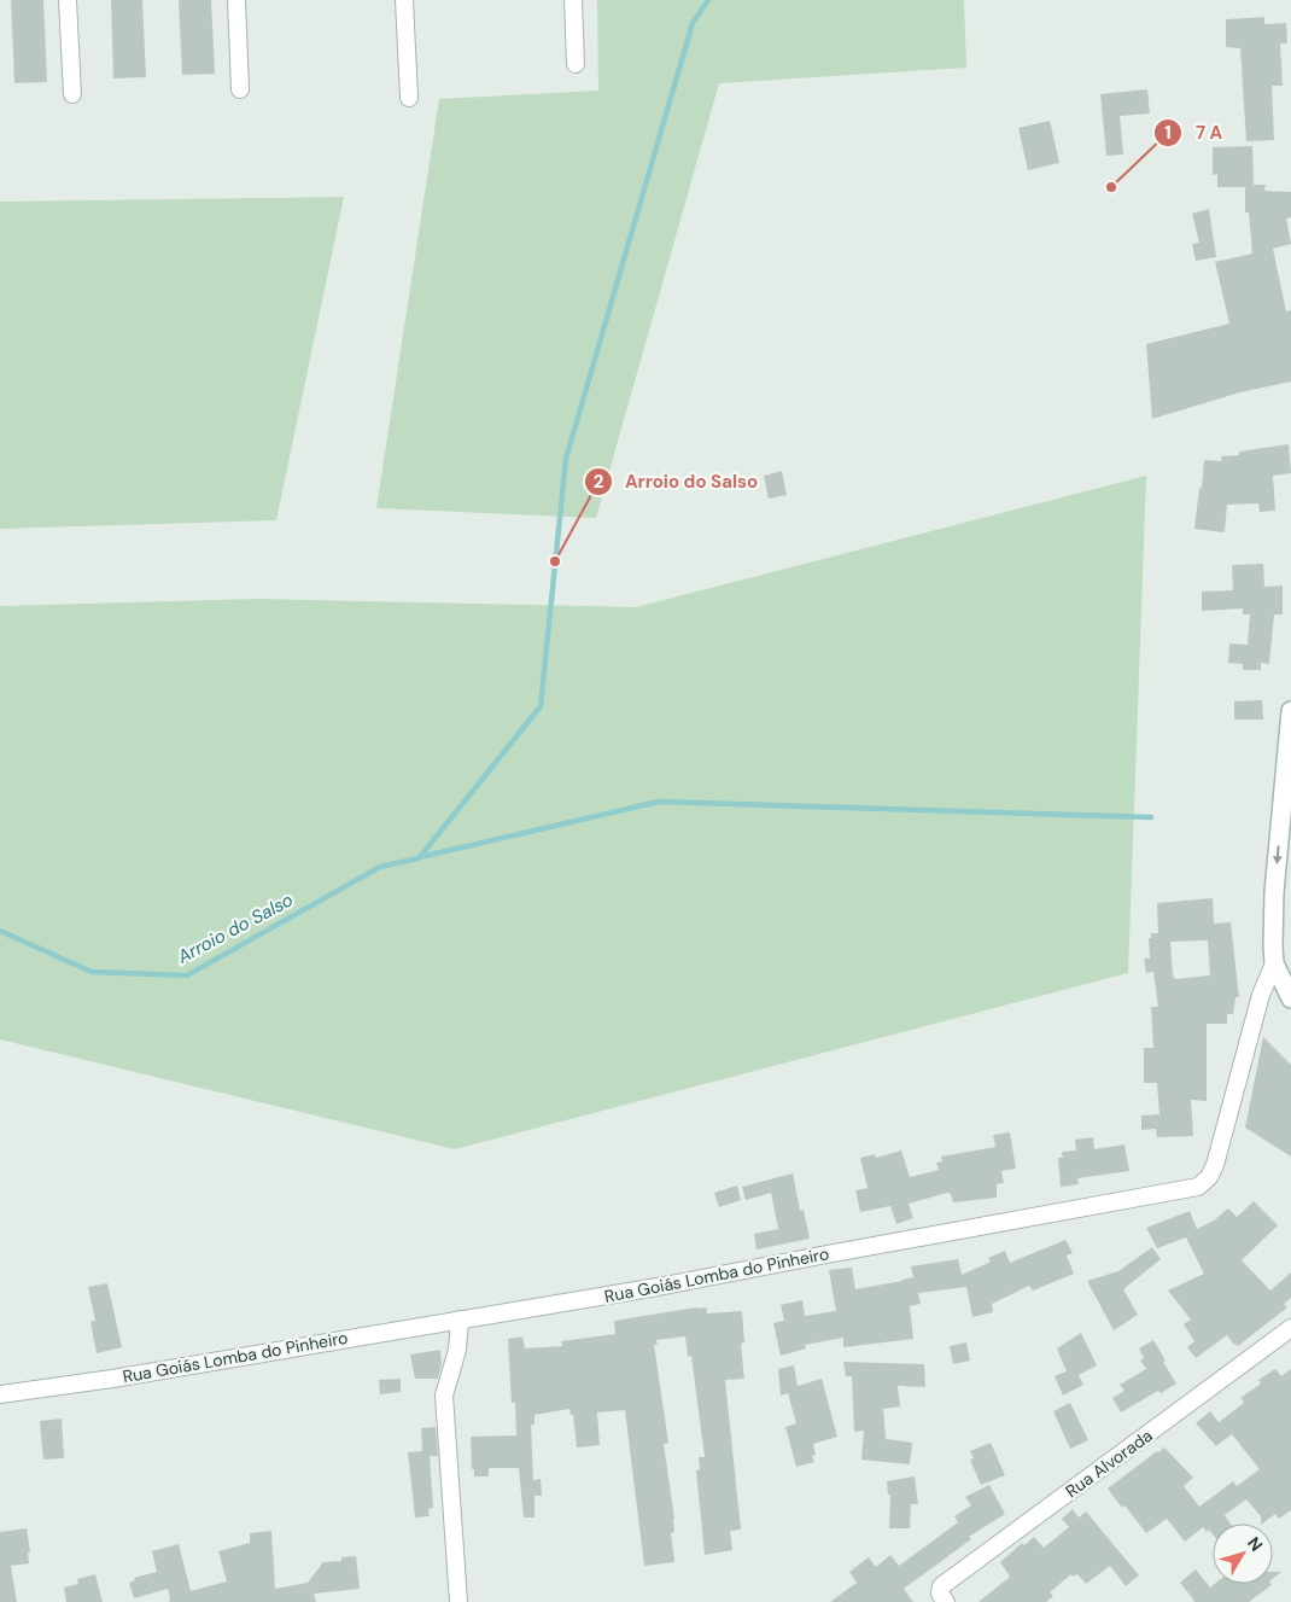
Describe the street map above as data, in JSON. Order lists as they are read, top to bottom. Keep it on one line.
{"streets":{"street":["Rua Goiás Lomba do Pinheiro","Rua Alvorada"]},"water":["Arroio do Salso"],"places":["7 A","Arroio do Salso"],"north":"top right"}
